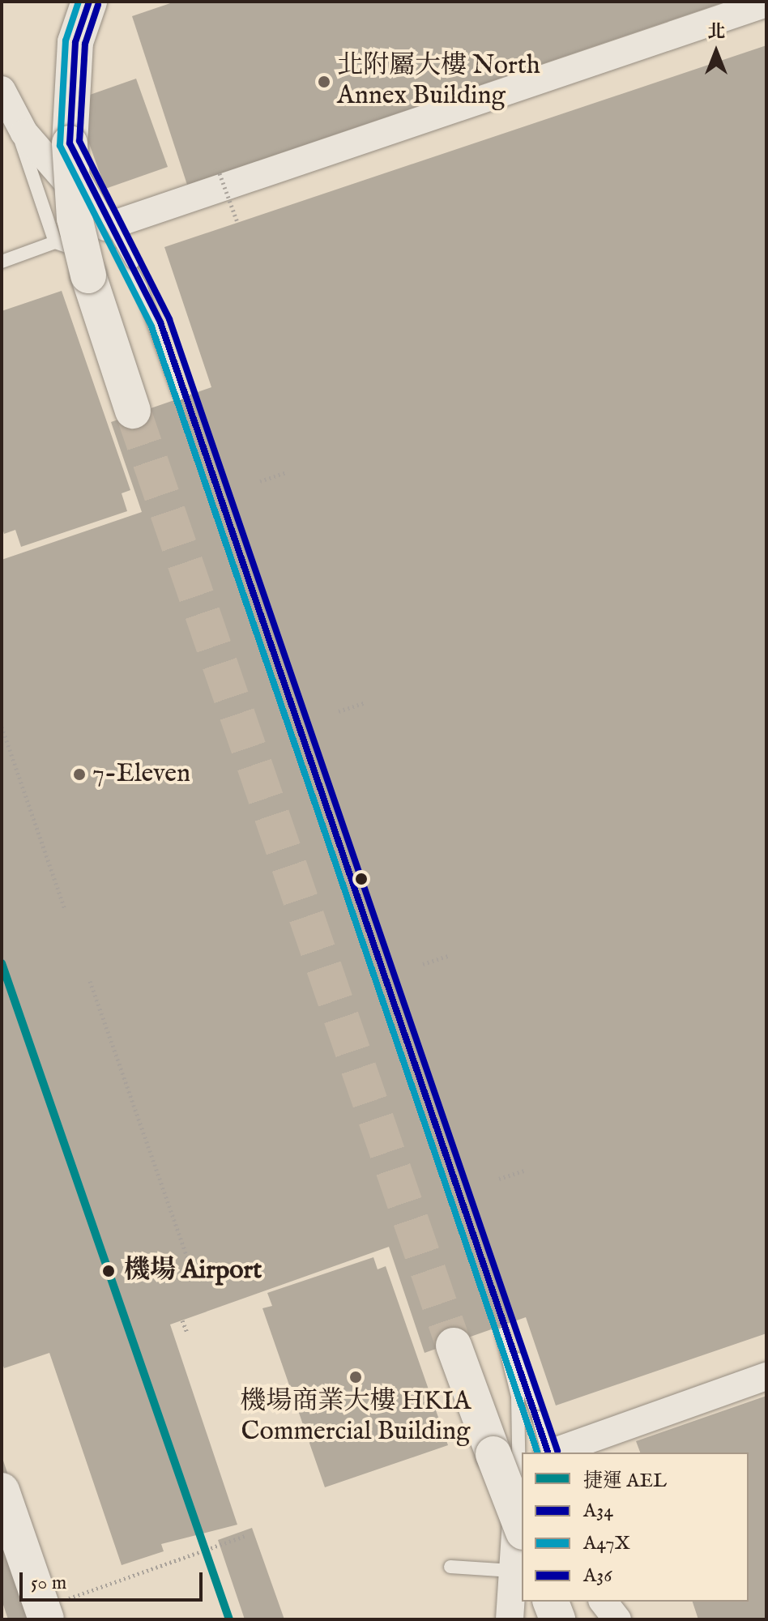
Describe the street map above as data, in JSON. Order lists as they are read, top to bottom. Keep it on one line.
{"places":["北附屬大樓 North Annex Building","7-Eleven","機場 Airport","機場商業大樓 HKIA Commercial Building"],"lines":["transit line A34","transit line A47X","transit line A36","metro line AEL"],"legend":["捷運 AEL","A34","A47X","A36"],"scale_bar":"50 m","north":"top"}
